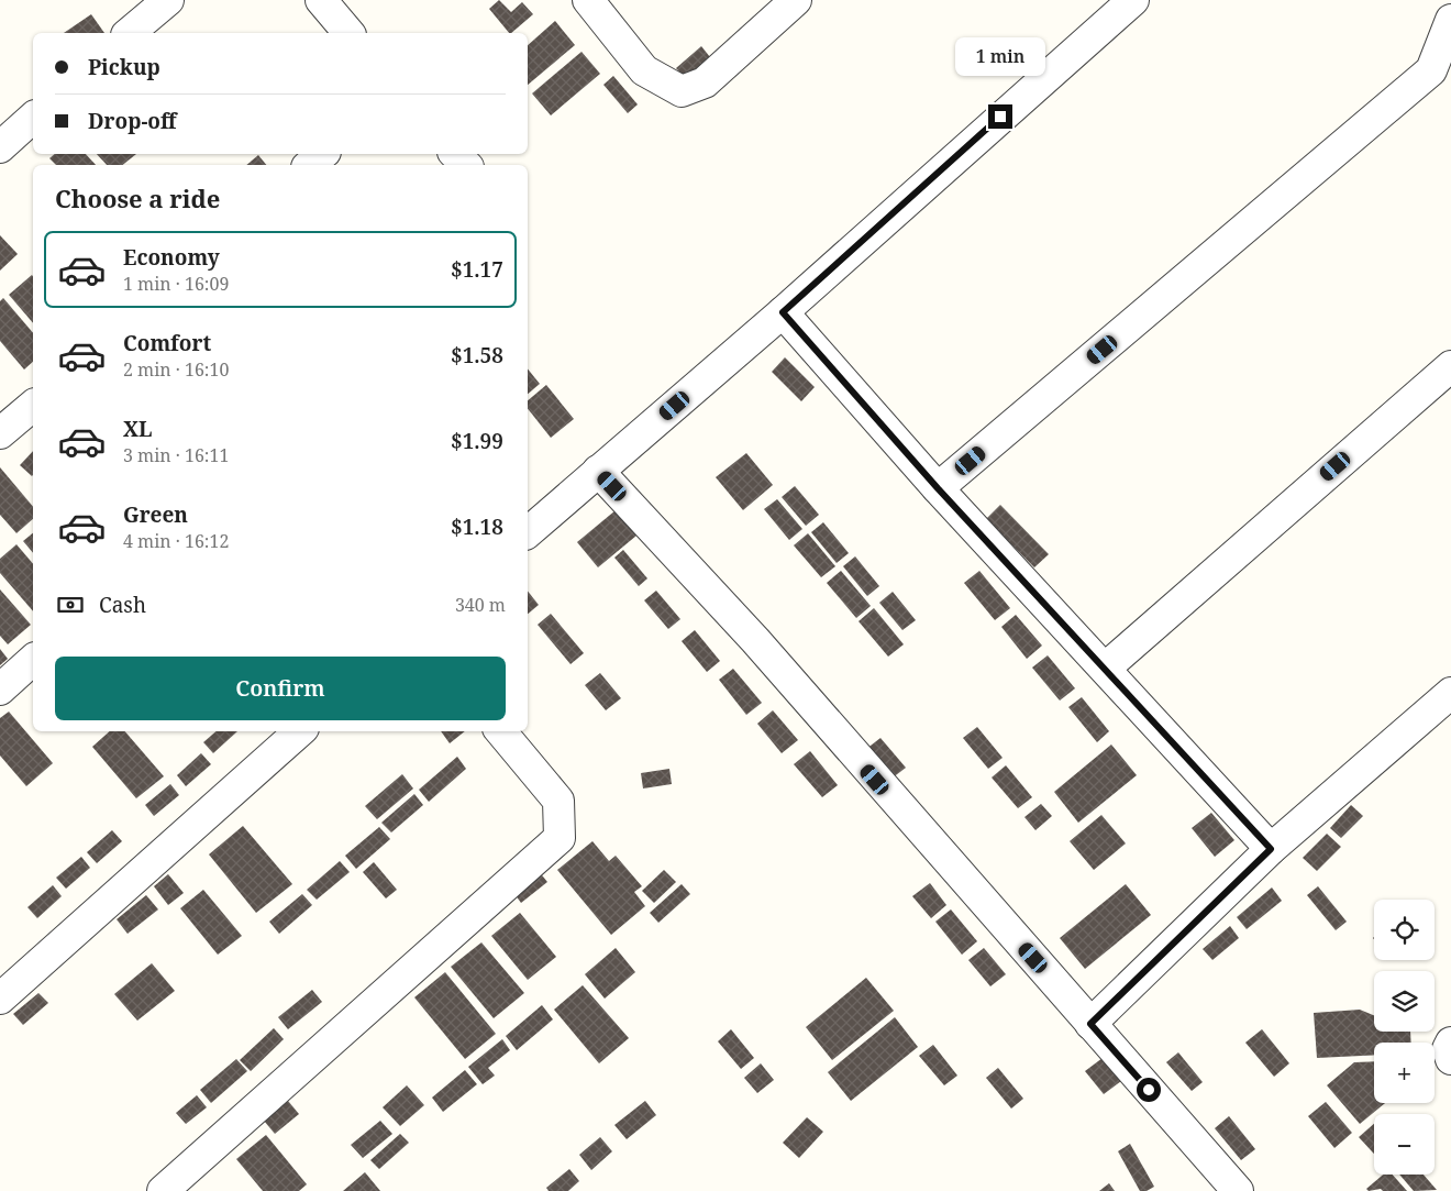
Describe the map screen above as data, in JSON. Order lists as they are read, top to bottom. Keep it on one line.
{"page":{"banner":["Pickup","Drop-off"],"bubble":"1 min","heading":"Choose a ride","list":[{"name":"Economy","note":"1 min · 16:09","value":"$1.17"},{"name":"Comfort","note":"2 min · 16:10","value":"$1.58"},{"name":"XL","note":"3 min · 16:11","value":"$1.99"},{"name":"Green","note":"4 min · 16:12","value":"$1.18"}],"pay":["Cash","340 m"],"buttons":"Confirm","map_buttons":["+","−"]}}
